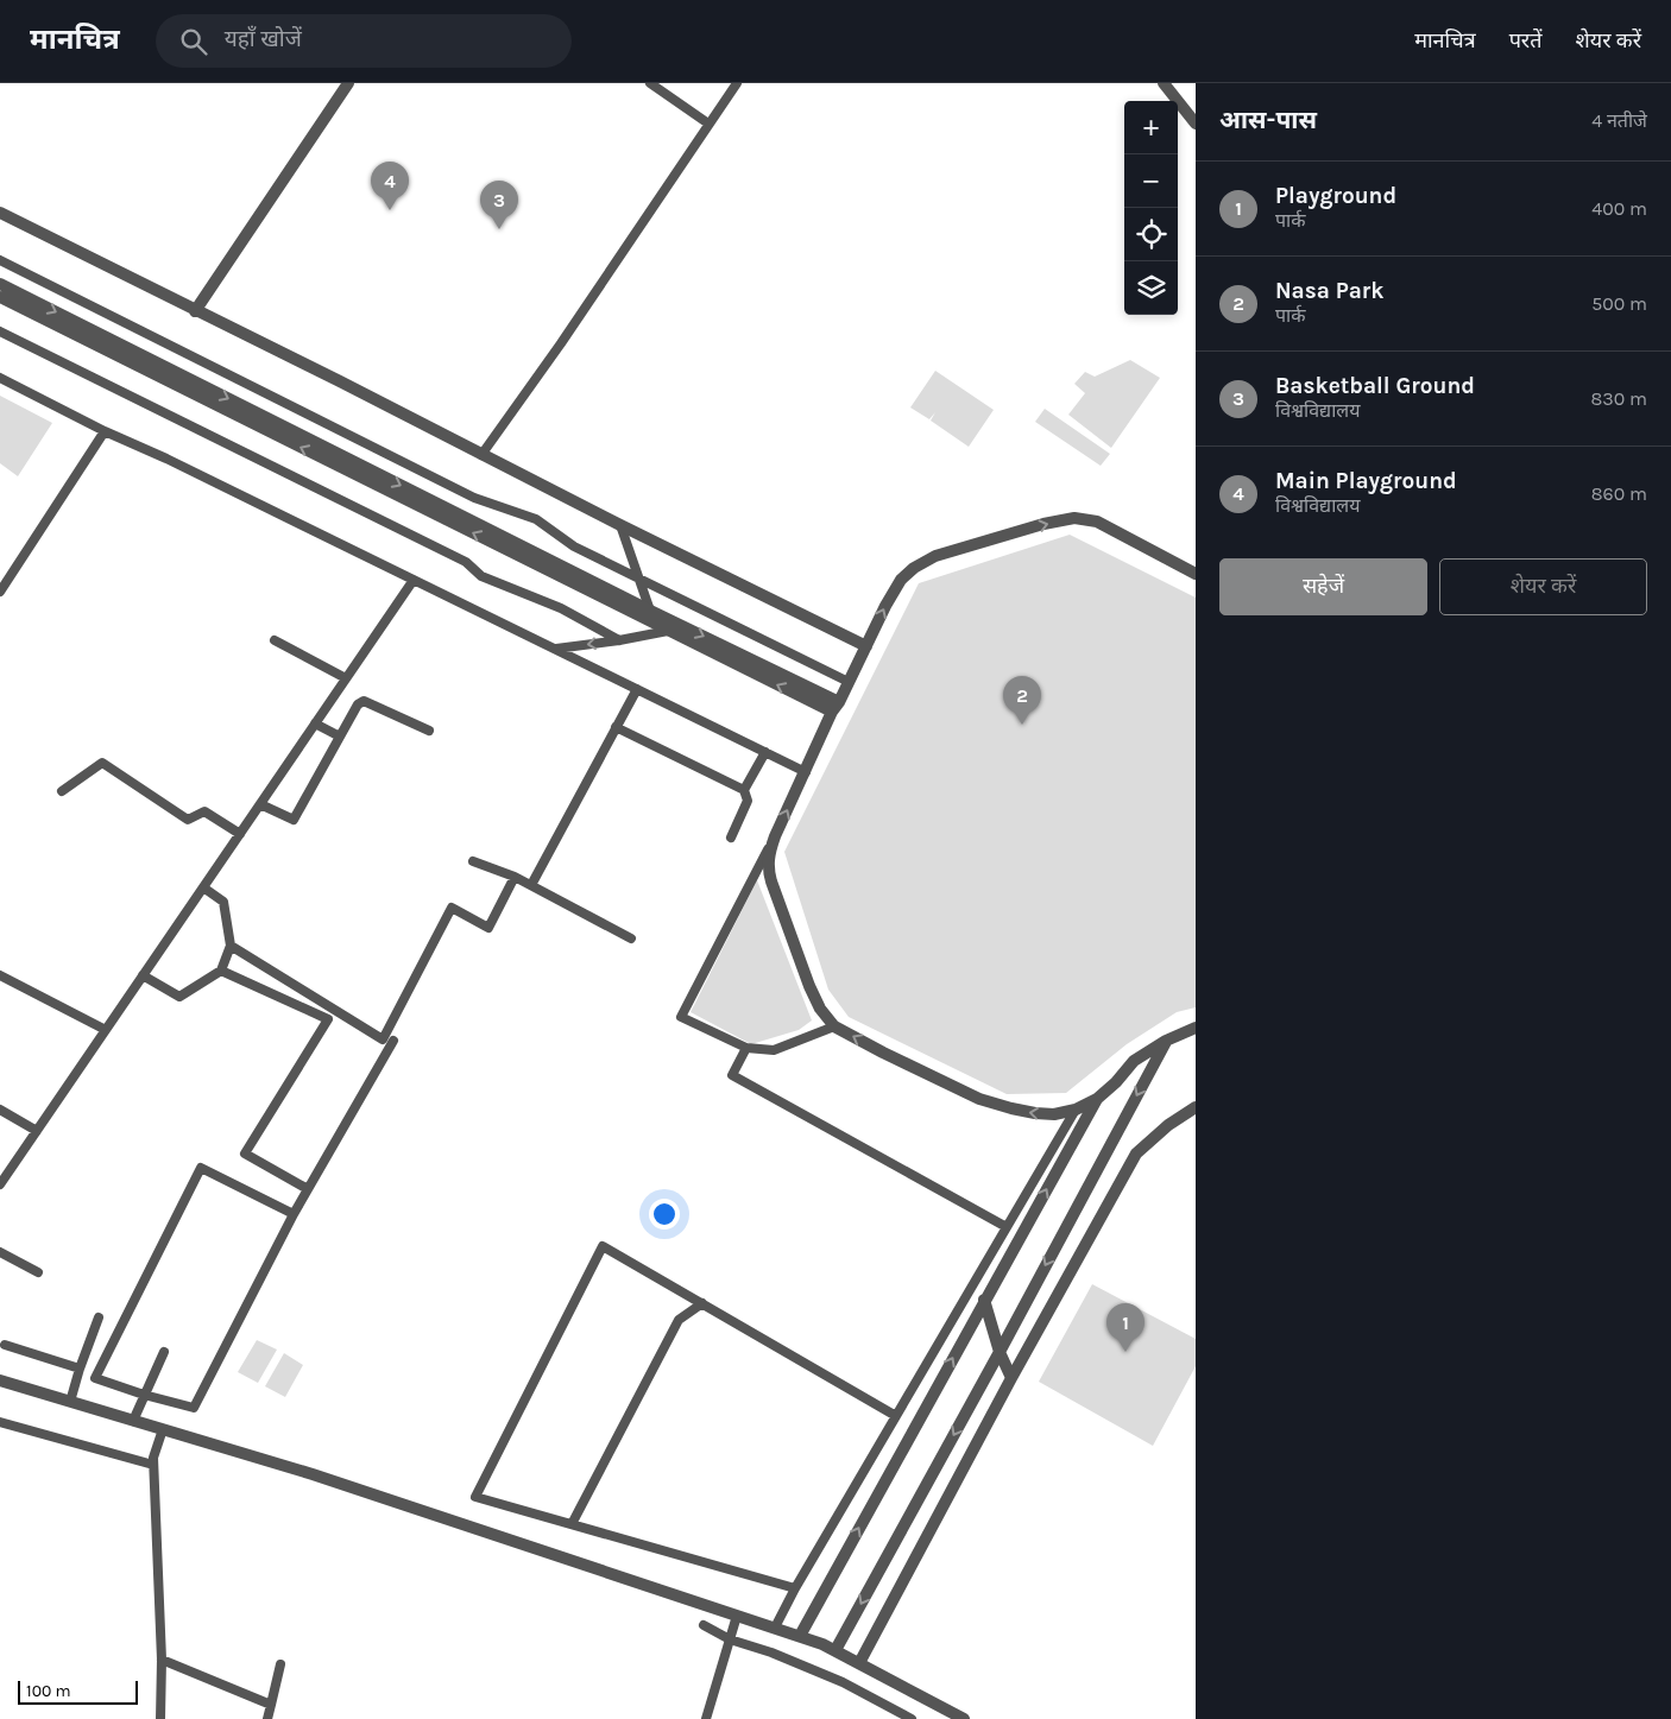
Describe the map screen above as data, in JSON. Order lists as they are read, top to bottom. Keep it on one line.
{"scale_bar":"100 m","page":{"header":"मानचित्र","search":"यहाँ खोजें","nav":["मानचित्र","परतें","शेयर करें"],"heading":["आस-पास","4 नतीजे"],"map_buttons":["+","−"],"list":[{"mark":"1","name":"Playground","note":"पार्क","value":"400 m"},{"mark":"2","name":"Nasa Park","note":"पार्क","value":"500 m"},{"mark":"3","name":"Basketball Ground","note":"विश्वविद्यालय","value":"830 m"},{"mark":"4","name":"Main Playground","note":"विश्वविद्यालय","value":"860 m"}],"pins":["4","3","2","1"],"buttons":["सहेजें","शेयर करें"],"scale":"100 m"}}
